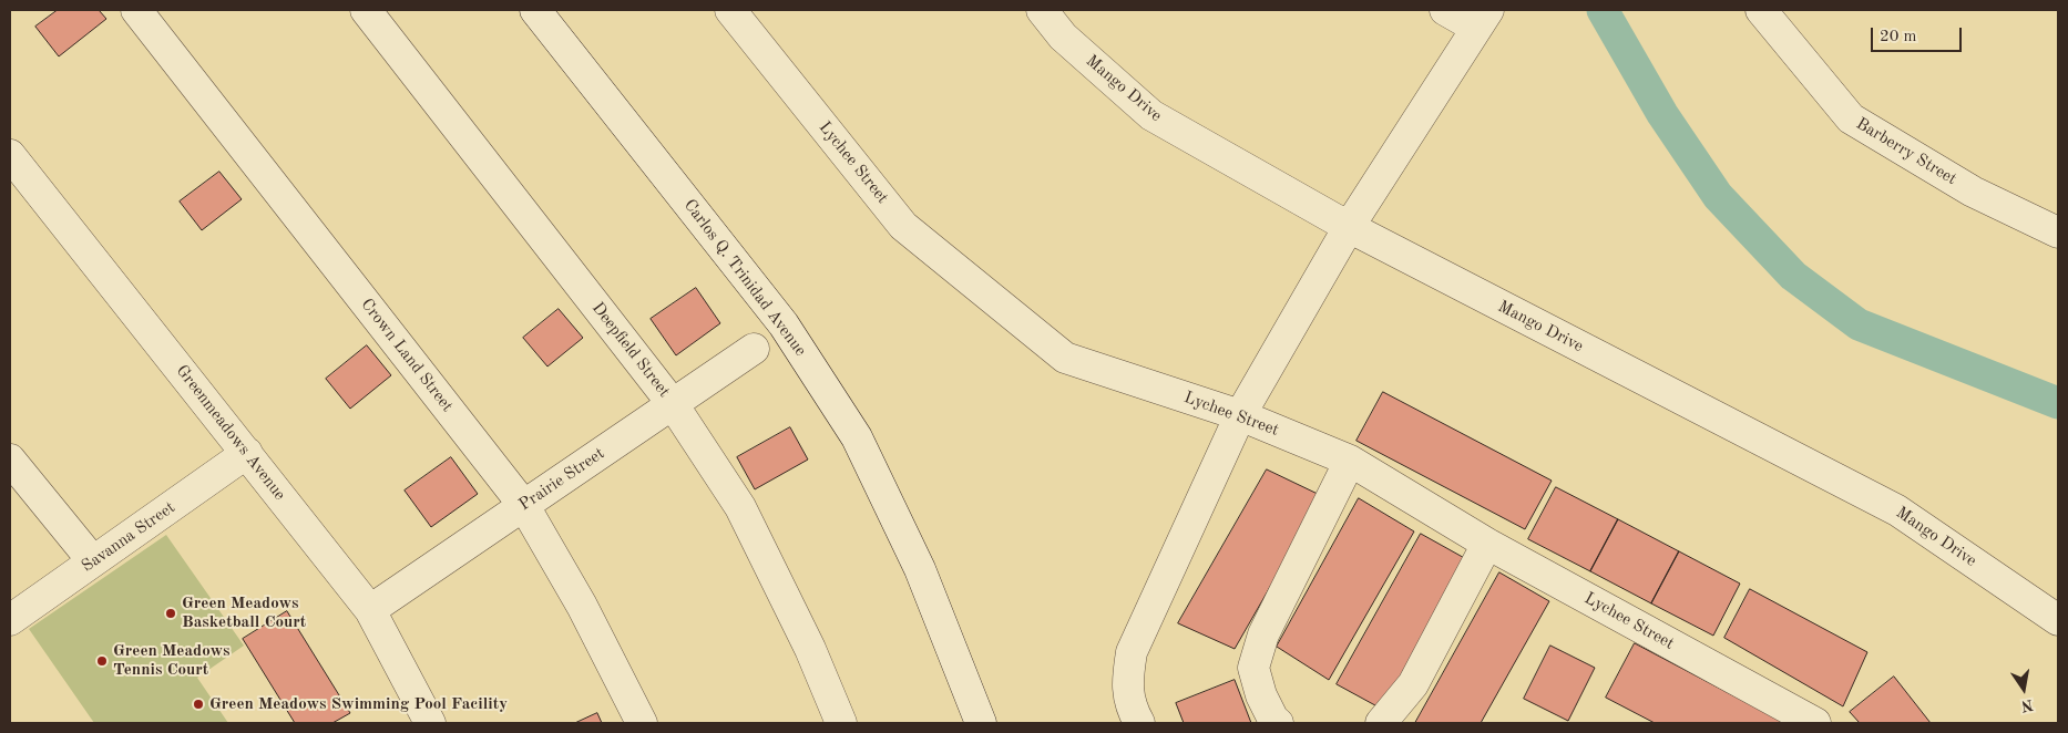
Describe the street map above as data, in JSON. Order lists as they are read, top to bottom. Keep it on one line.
{"streets":{"street":["Mango Drive","Barberry Street","Lychee Street","Carlos Q. Trinidad Avenue","Deepfield Street","Crown Land Street","Greenmeadows Avenue","Prairie Street","Savanna Street"]},"crossings":[["Deepfield Street","Prairie Street"],["Crown Land Street","Prairie Street"],["Greenmeadows Avenue","Prairie Street"],["Greenmeadows Avenue","Savanna Street"]],"places":["Green Meadows Basketball Court","Green Meadows Tennis Court","Green Meadows Swimming Pool Facility"],"scale_bar":"20 m","north":"bottom"}
